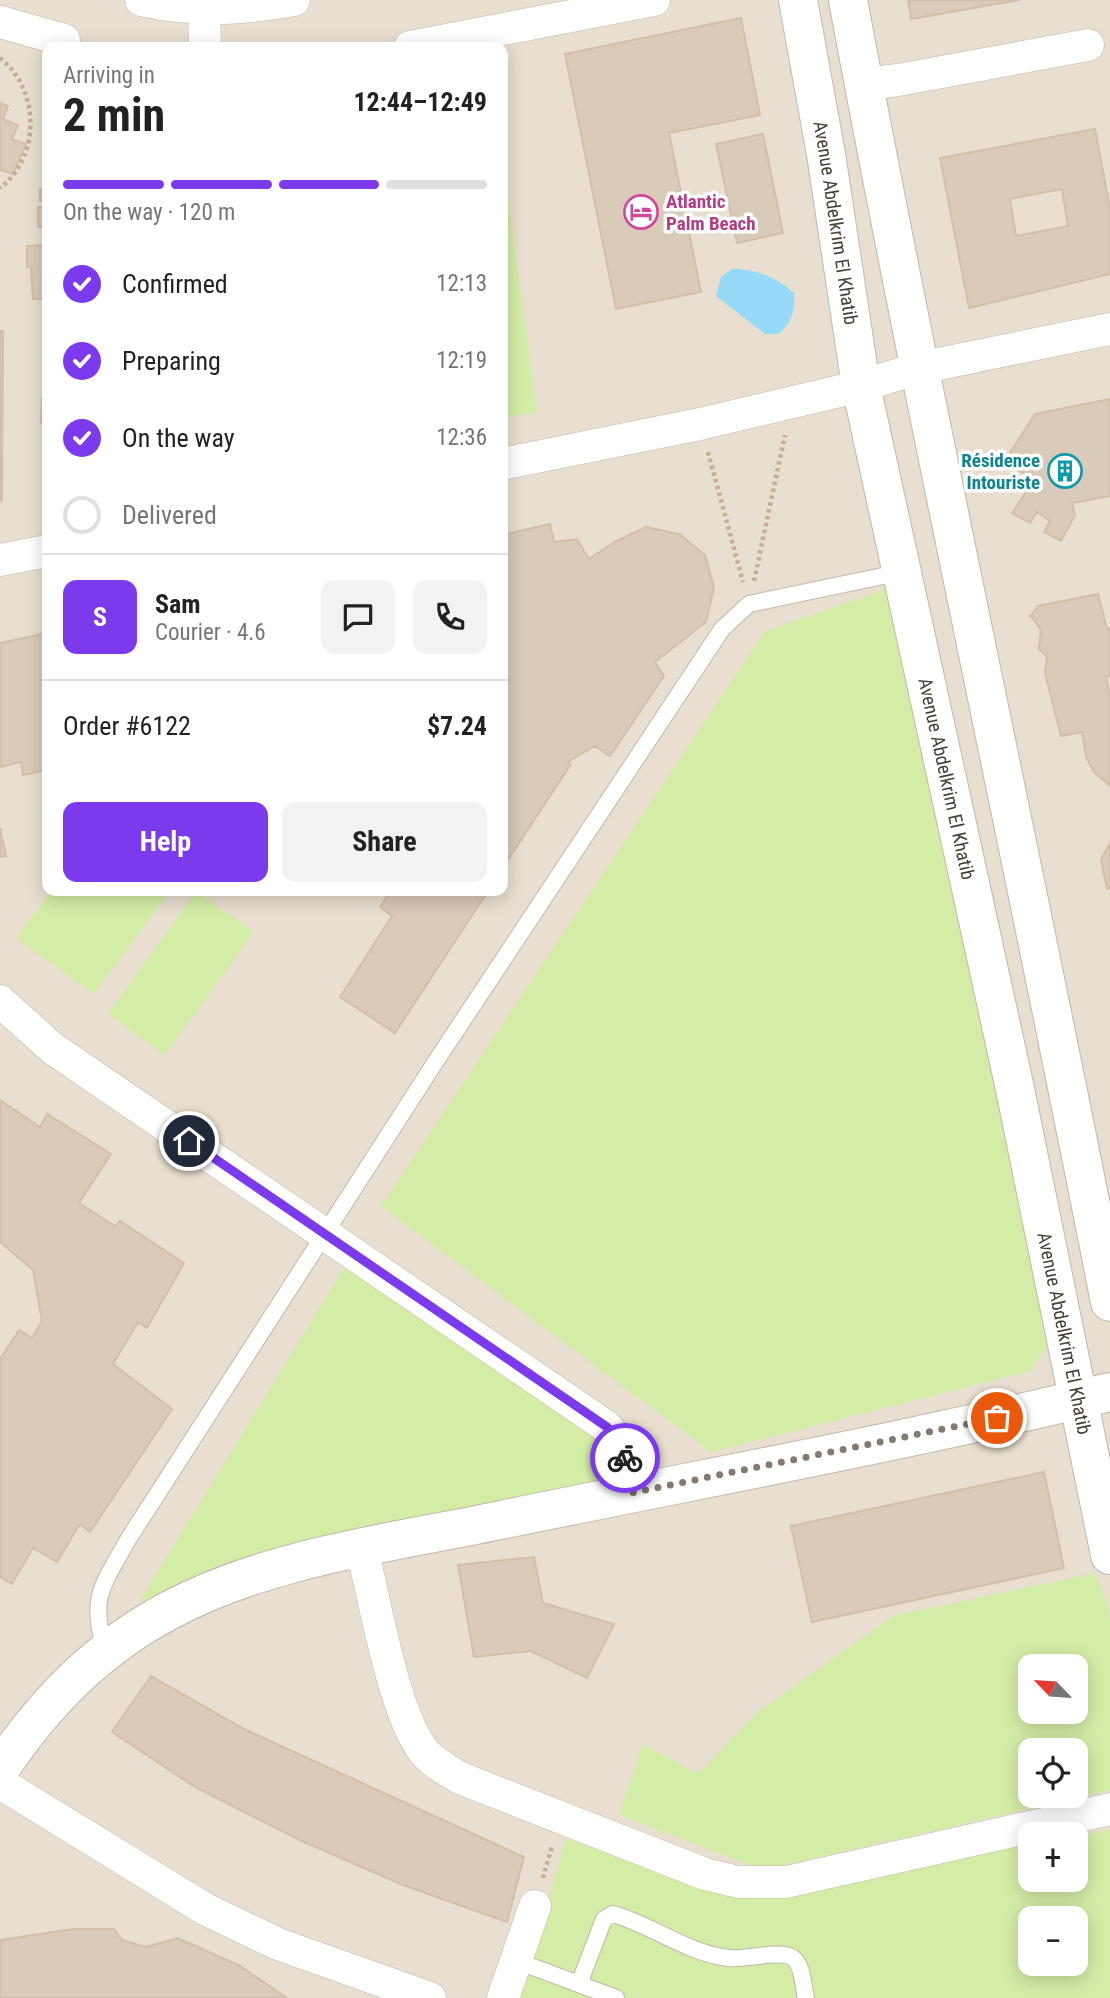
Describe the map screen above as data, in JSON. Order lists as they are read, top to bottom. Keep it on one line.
{"streets":{"street":["Avenue Abdelkrim El Khatib"]},"places":{"hotel":["Atlantic Palm Beach"],"building":["Résidence Intouriste"]},"north":"top left","page":{"heading":["2 min","Arriving in","12:44–12:49"],"panel":["Sam","Courier · 4.6","Order #6122","$7.24"],"bar":"On the way · 120 m","list":[["Confirmed","12:13"],["Preparing","12:19"],["On the way","12:36"],"Delivered"],"round":"S","buttons":["Help","Share"],"map_buttons":["+","−"]}}
